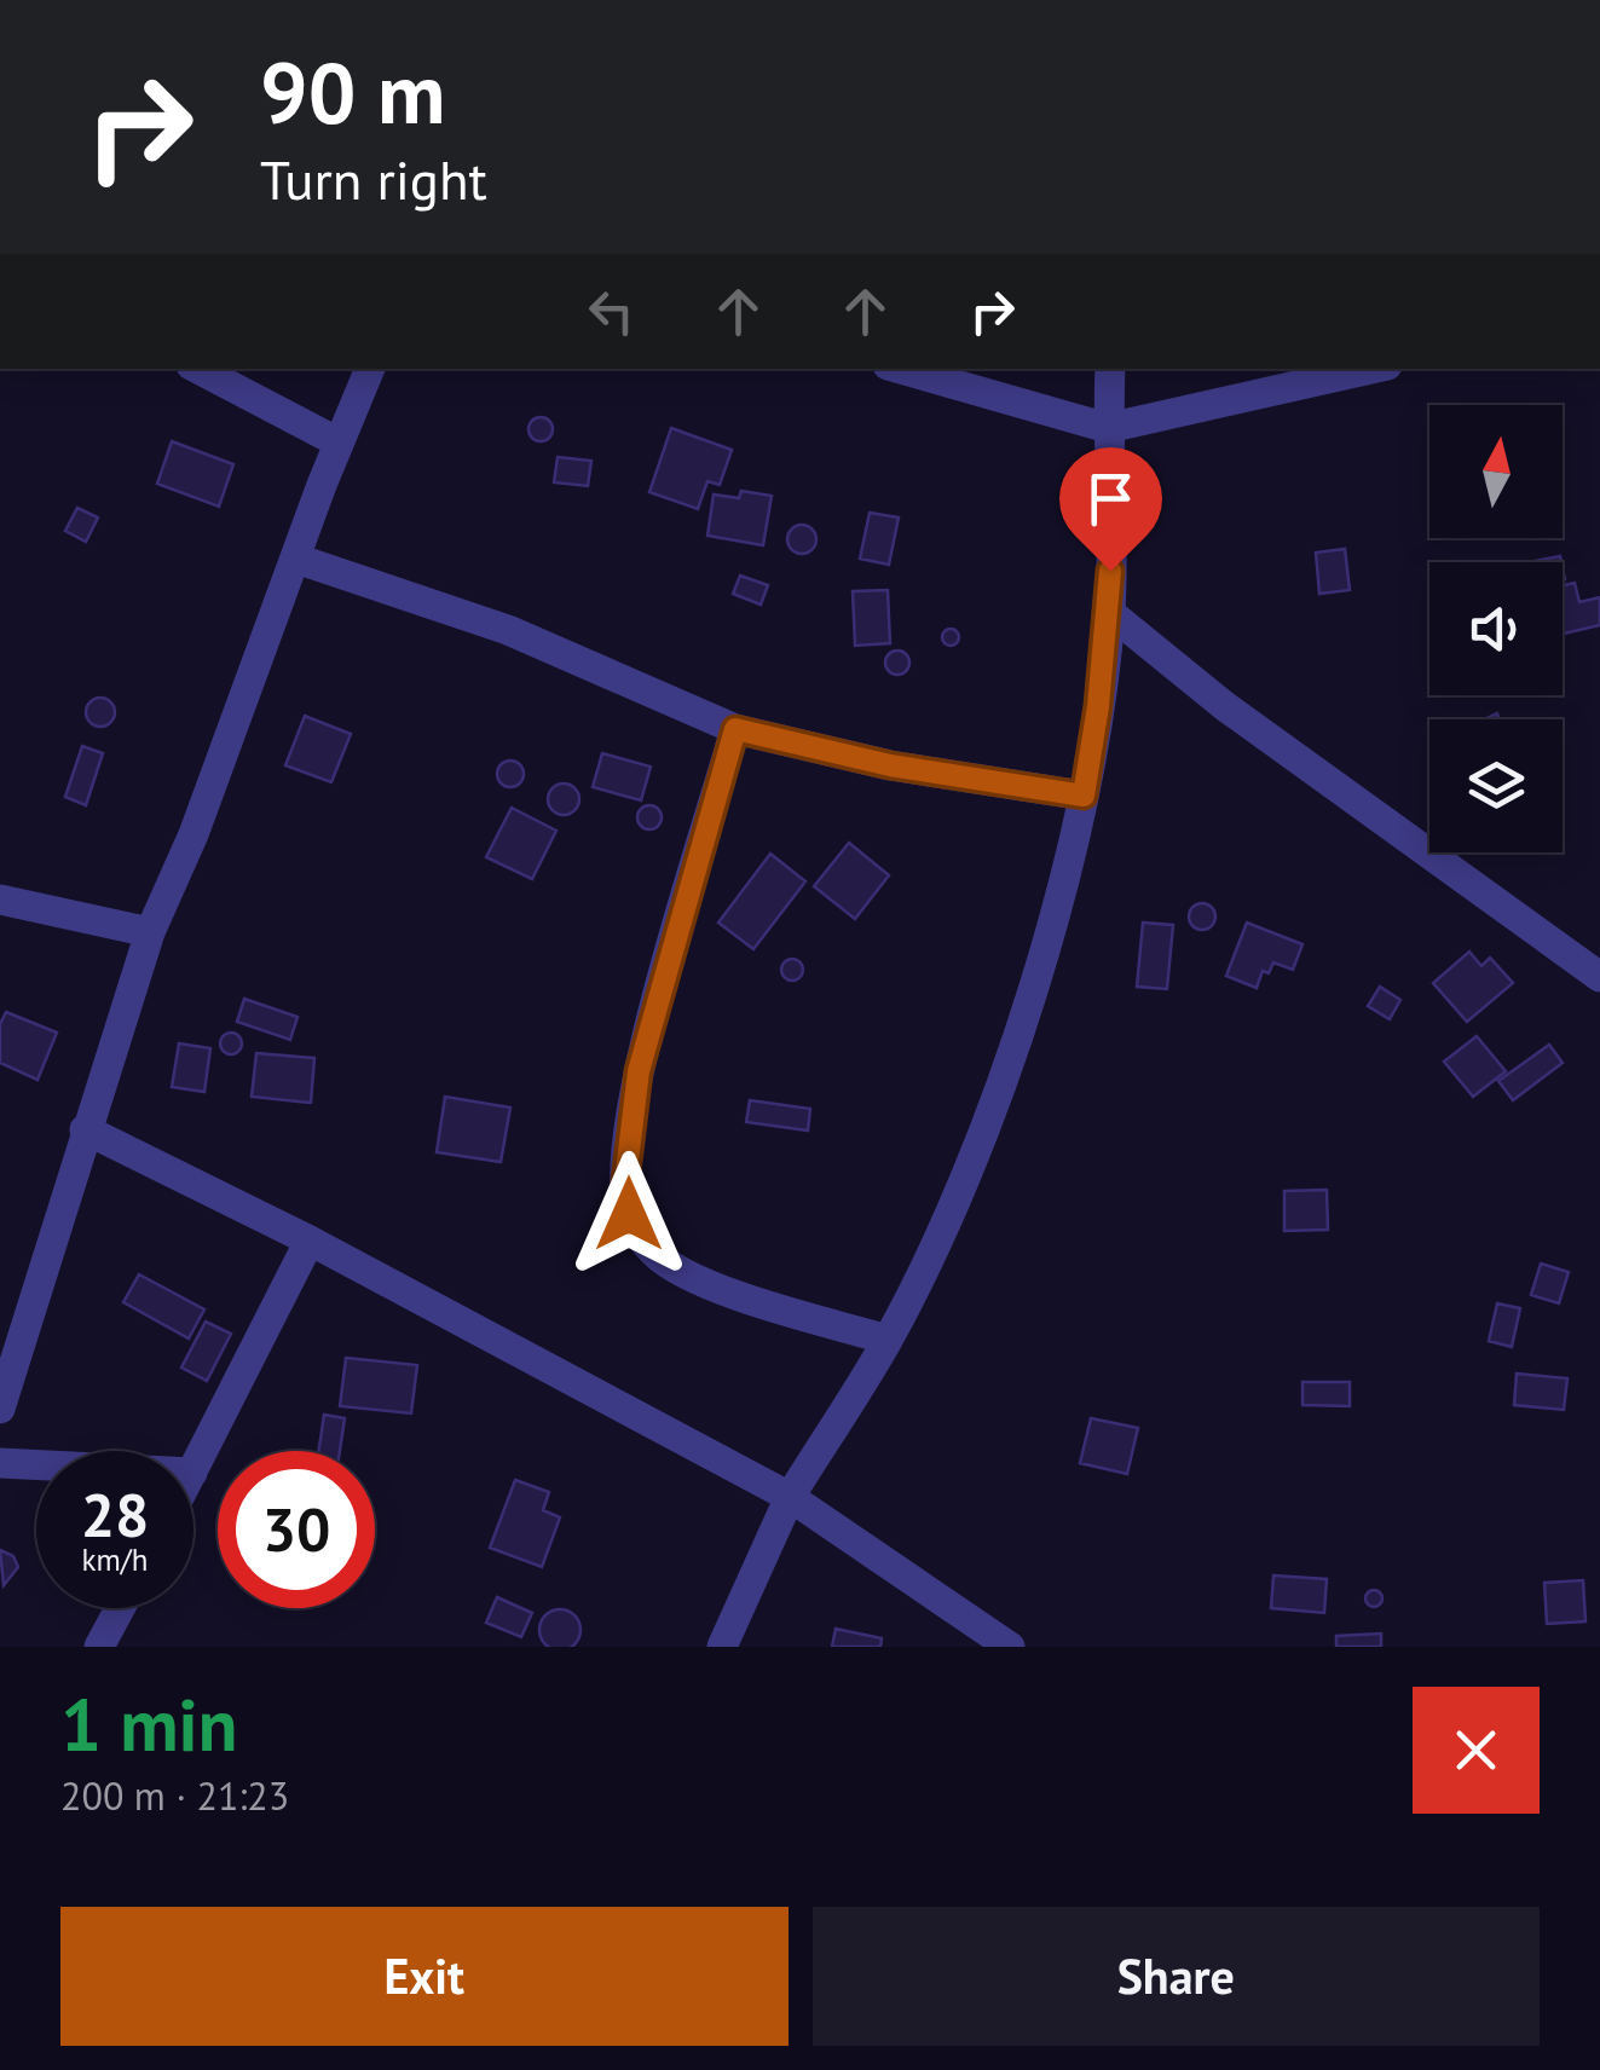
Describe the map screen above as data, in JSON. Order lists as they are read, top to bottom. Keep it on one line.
{"north":"top","page":{"turn":["90 m","Turn right"],"speed":"28 km/h","limit":"30","heading":["1 min","200 m · 21:23"],"buttons":["Exit","Share"]}}
